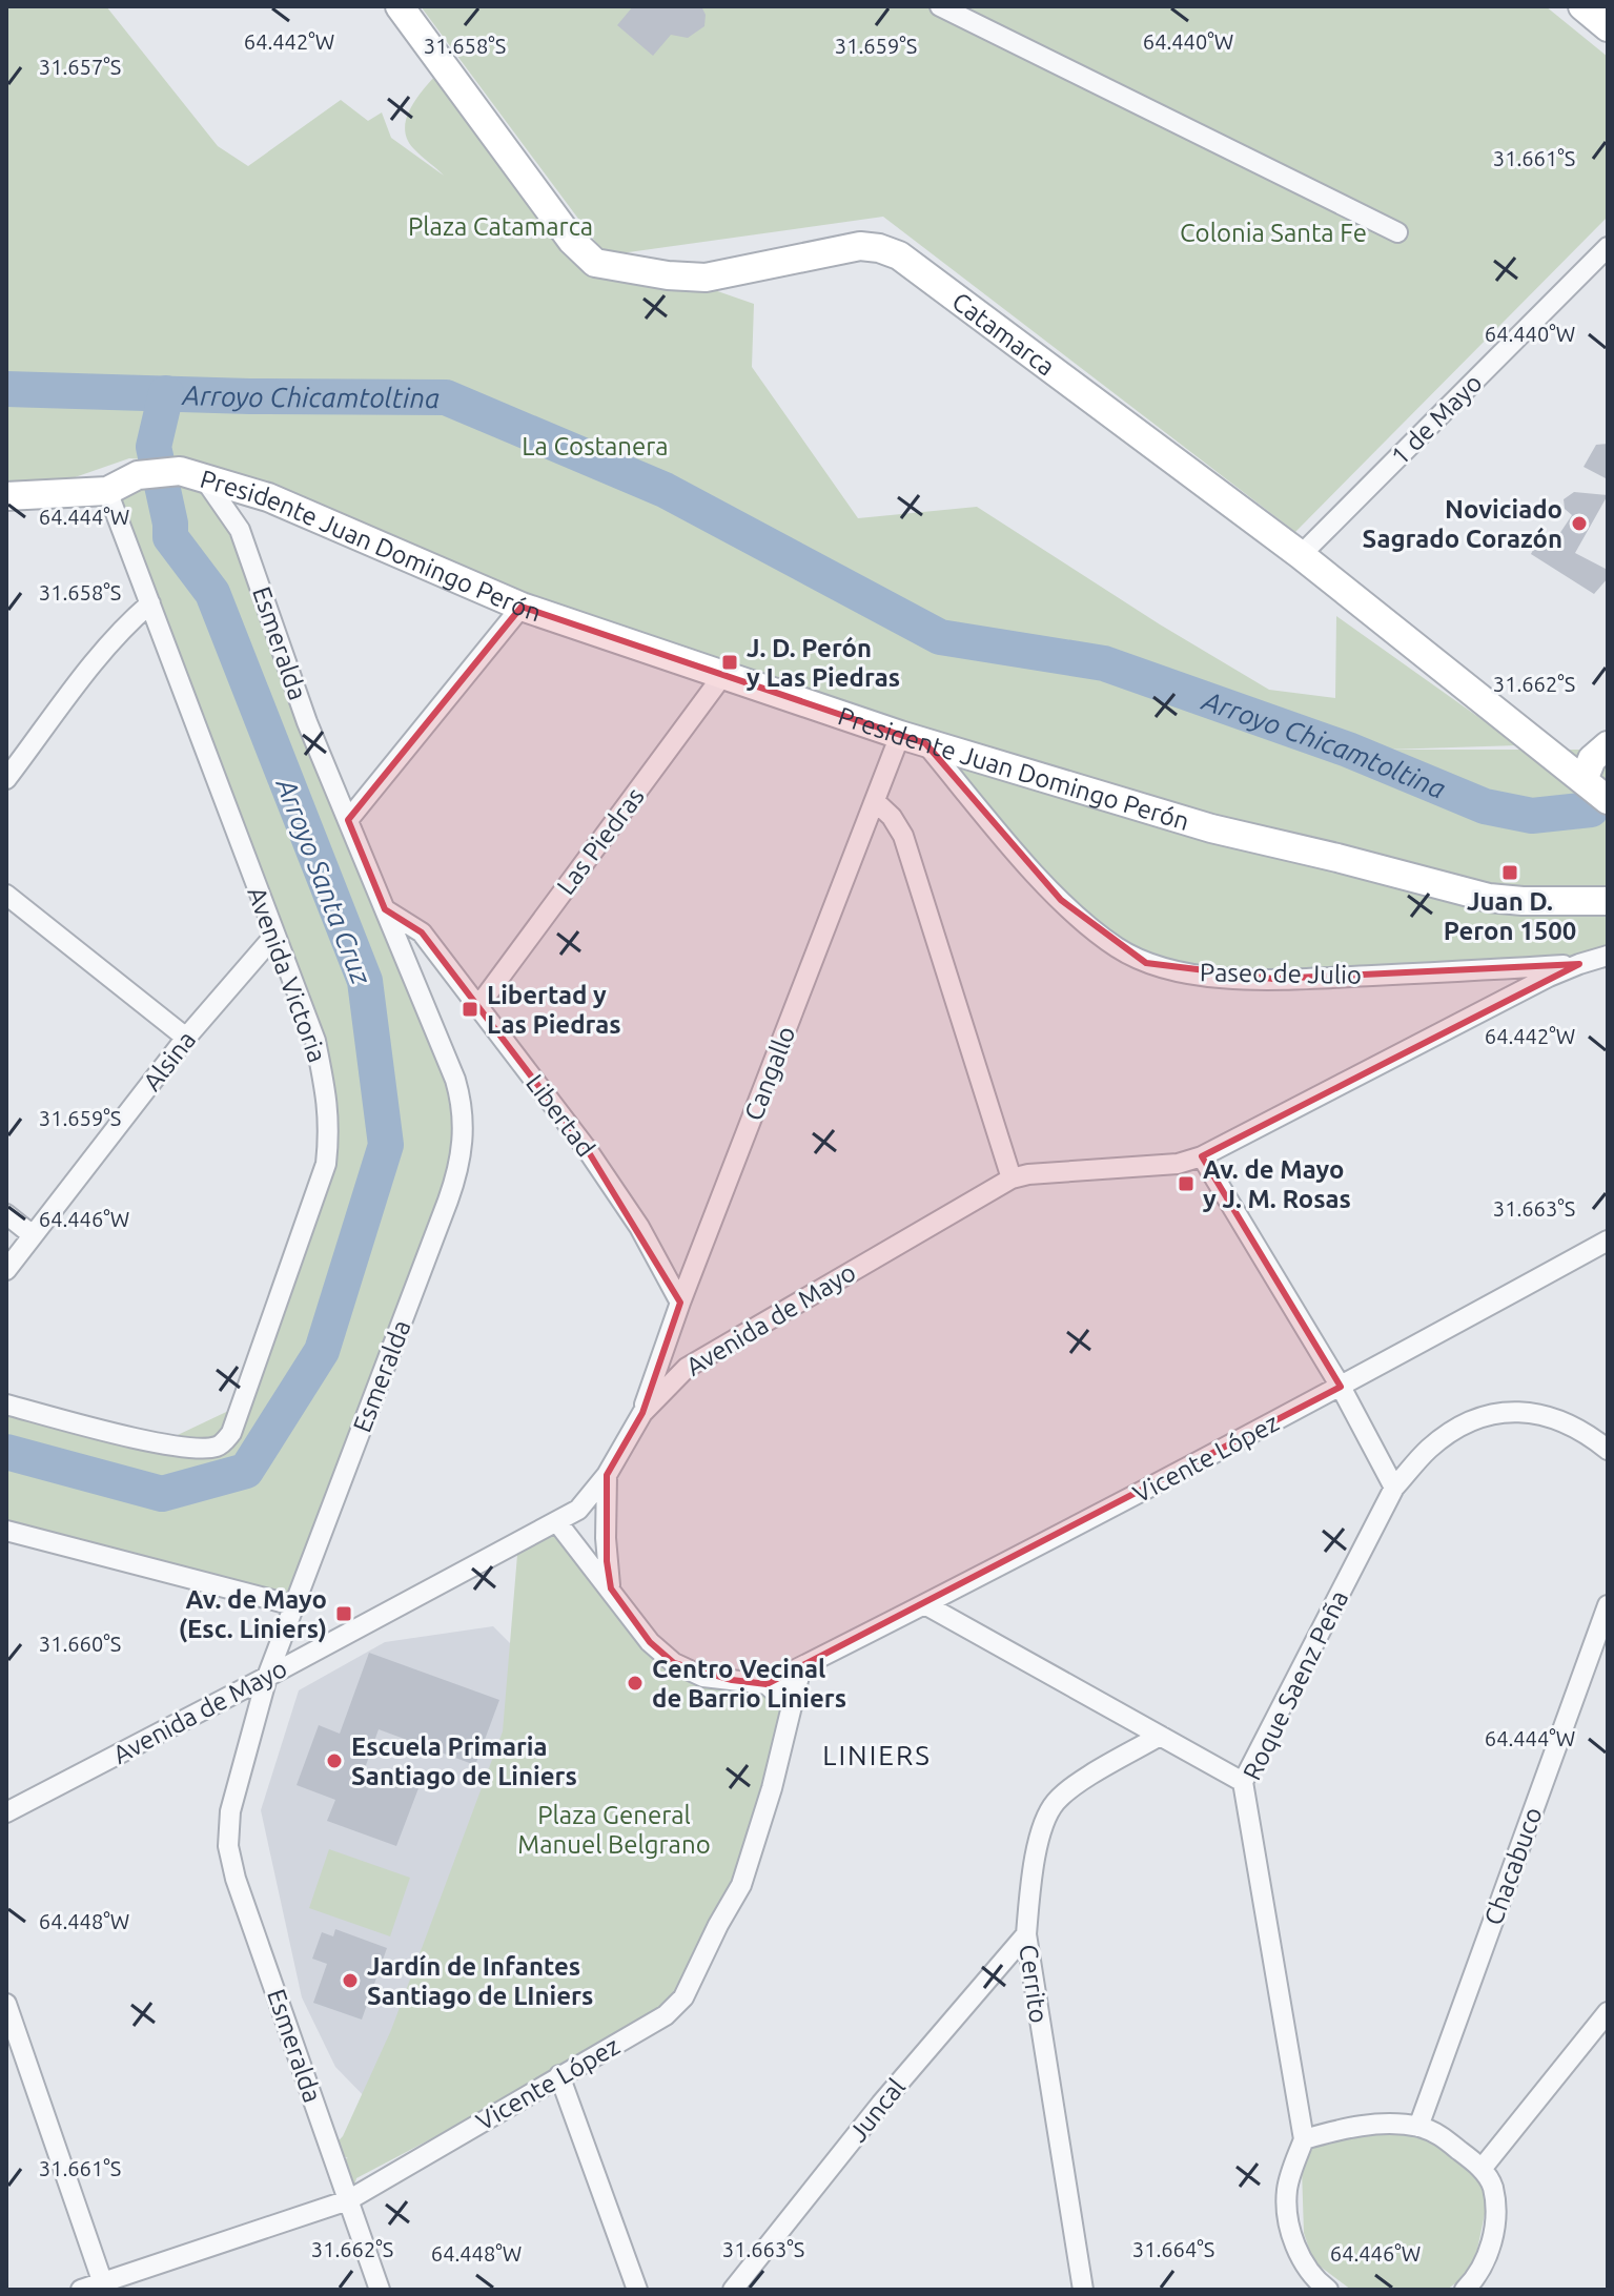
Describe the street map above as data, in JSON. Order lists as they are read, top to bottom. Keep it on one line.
{"streets":{"street":["Catamarca","1 de Mayo","Presidente Juan Domingo Perón","Esmeralda","Las Piedras","Paseo de Julio","Avenida Victoria","Alsina","Cangallo","Libertad","Avenida de Mayo","Vicente López","Roque Saenz Peña","Chacabuco","Cerrito","Juncal"]},"crossings":[["Catamarca","1 de Mayo"],["Presidente Juan Domingo Perón","Esmeralda"],["Presidente Juan Domingo Perón","Las Piedras"],["Presidente Juan Domingo Perón","Paseo de Julio"],["Presidente Juan Domingo Perón","Avenida Victoria"],["Presidente Juan Domingo Perón","Cangallo"],["Esmeralda","Libertad"],["Esmeralda","Avenida de Mayo"],["Esmeralda","Vicente López"],["Las Piedras","Libertad"],["Paseo de Julio","Cangallo"],["Paseo de Julio","Avenida de Mayo"],["Avenida Victoria","Alsina"],["Cangallo","Libertad"],["Cangallo","Avenida de Mayo"],["Cerrito","Juncal"]],"districts":["LINIERS"],"water":["Arroyo Chicamtoltina","Arroyo Santa Cruz"],"parks":["Plaza Catamarca","Colonia Santa Fe","La Costanera","Plaza General Manuel Belgrano"],"places":{"other":["Noviciado Sagrado Corazón","Centro Vecinal de Barrio Liniers","Escuela Primaria Santiago de Liniers","Jardín de Infantes Santiago de LIniers"],"transit":["J. D. Perón y Las Piedras","Juan D. Peron 1500","Libertad y Las Piedras","Av. de Mayo y J. M. Rosas","Av. de Mayo (Esc. Liniers)"]},"coordinates":["64.442°W","64.440°W","31.658°S","31.659°S","31.657°S","31.661°S","64.444°W","31.662°S","31.663°S","64.446°W","31.660°S","64.448°W","31.664°S"]}
